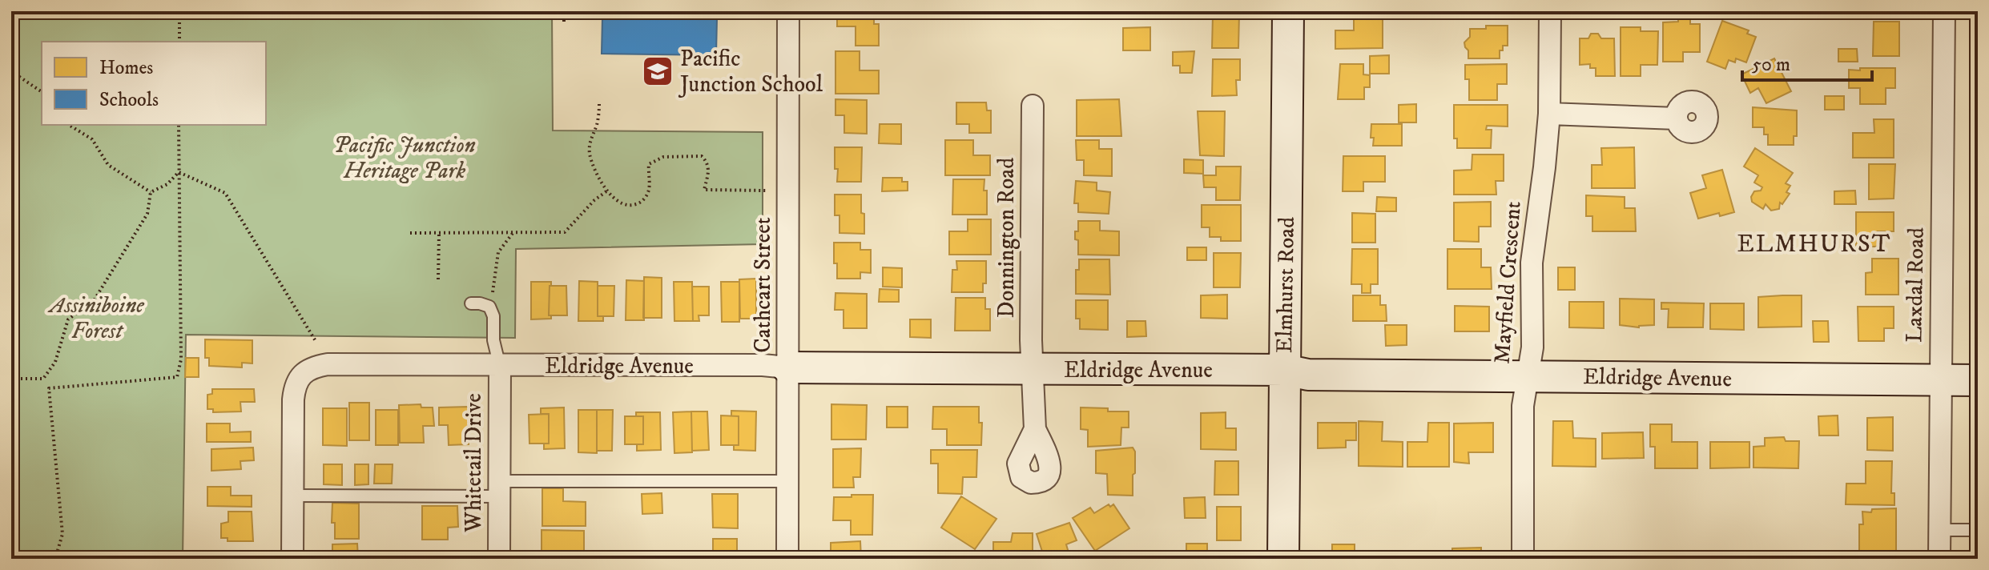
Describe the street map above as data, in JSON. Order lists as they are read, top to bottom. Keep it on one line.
{"streets":{"street":["Donnington Road","Mayfield Crescent","Cathcart Street","Elmhurst Road","Laxdal Road","Eldridge Avenue","Whitetail Drive"]},"crossings":[["Donnington Road","Eldridge Avenue"],["Mayfield Crescent","Eldridge Avenue"],["Cathcart Street","Eldridge Avenue"],["Elmhurst Road","Eldridge Avenue"],["Laxdal Road","Eldridge Avenue"],["Eldridge Avenue","Whitetail Drive"]],"districts":["ELMHURST"],"parks":["Pacific Junction Heritage Park","Assiniboine Forest"],"places":{"school or university":["Pacific Junction School"]},"legend":["Homes","Schools"],"scale_bar":"50 m"}
